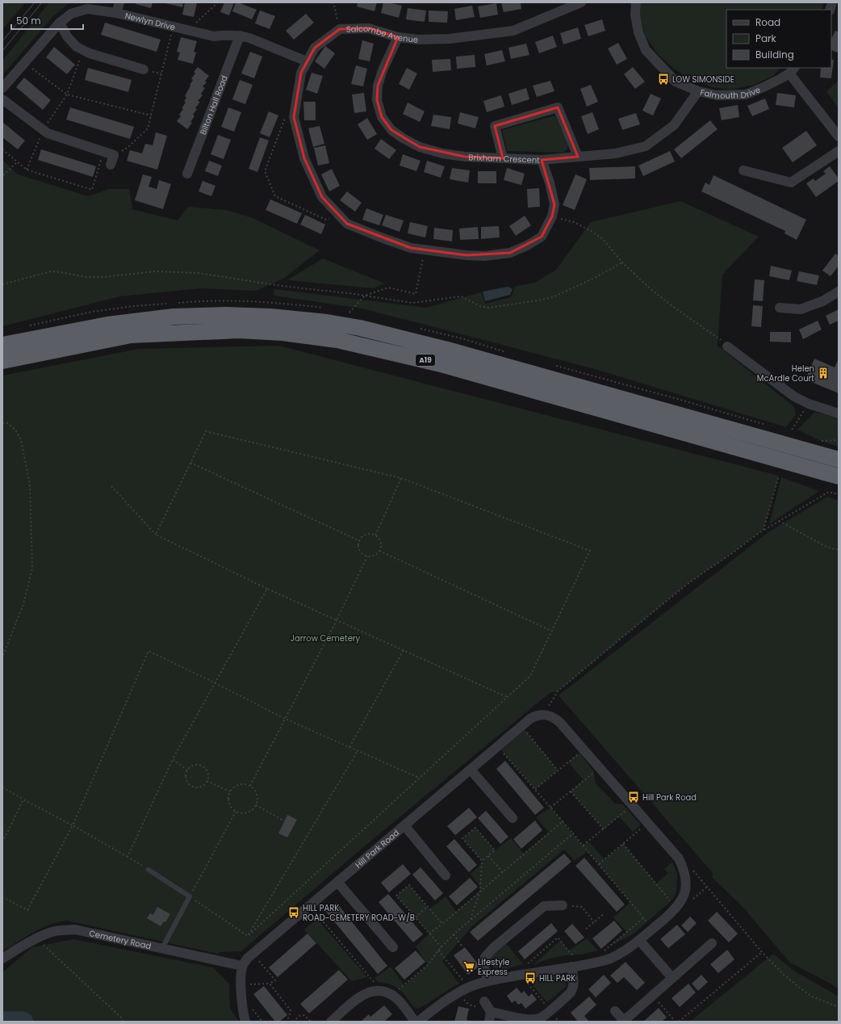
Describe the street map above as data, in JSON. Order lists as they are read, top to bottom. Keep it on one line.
{"streets":{"highway":["A19"],"street":["Newlyn Drive","Salcombe Avenue","Falmouth Drive","Bilton Hall Road","Brixham Crescent","Hill Park Road","Cemetery Road"]},"crossings":[["Newlyn Drive","Salcombe Avenue"],["Newlyn Drive","Bilton Hall Road"],["Salcombe Avenue","Brixham Crescent"],["Falmouth Drive","Brixham Crescent"],["Hill Park Road","Cemetery Road"]],"parks":["Jarrow Cemetery"],"places":{"bus stop":["LOW SIMONSIDE","Hill Park Road","HILL PARK ROAD-CEMETERY ROAD-W/B","HILL PARK"],"building":["Helen McArdle Court"],"supermarket":["Lifestyle Express"]},"legend":["Road","Park","Building"],"scale_bar":"50 m"}
